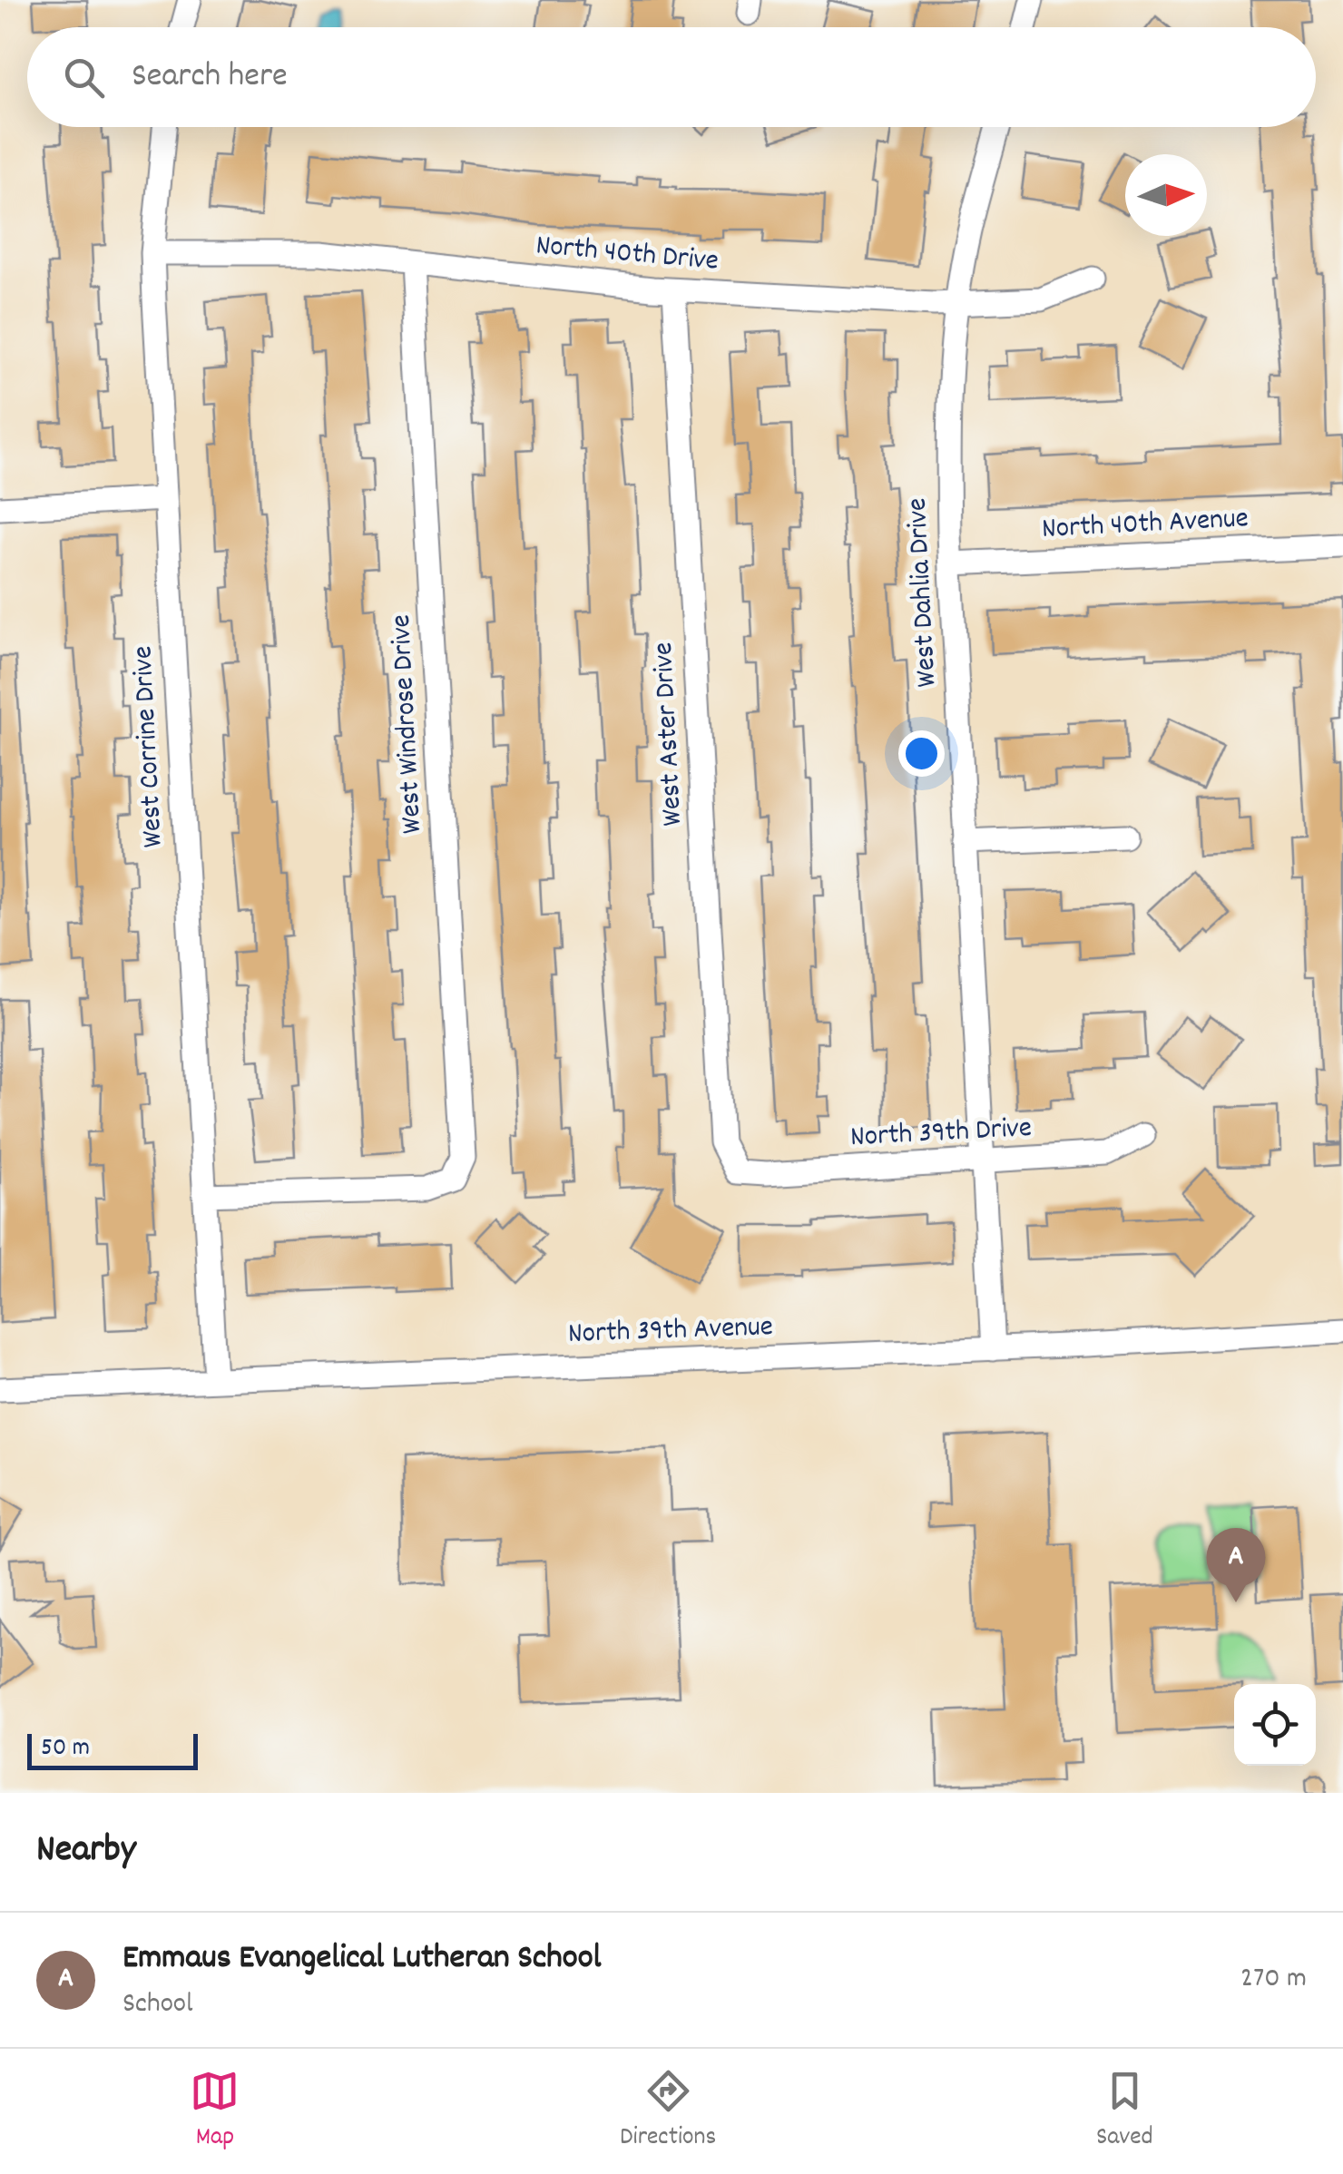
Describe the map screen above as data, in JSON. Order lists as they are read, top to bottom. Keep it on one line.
{"streets":{"street":["North 40th Drive","North 40th Avenue","West Dahlia Drive","West Windrose Drive","West Aster Drive","West Corrine Drive","North 39th Drive","North 39th Avenue"]},"crossings":[["North 40th Drive","West Dahlia Drive"],["North 40th Drive","West Windrose Drive"],["North 40th Drive","West Aster Drive"],["North 40th Drive","West Corrine Drive"],["North 40th Avenue","West Dahlia Drive"],["West Dahlia Drive","North 39th Drive"],["West Dahlia Drive","North 39th Avenue"],["West Windrose Drive","West Corrine Drive"],["West Aster Drive","North 39th Drive"],["West Corrine Drive","North 39th Avenue"]],"scale_bar":"50 m","north":"right","page":{"search":"Search here","pins":"A","scale":"50 m","heading":"Nearby","list":[{"mark":"A","name":"Emmaus Evangelical Lutheran School","note":"School","value":"270 m"}],"nav":["Map","Directions","Saved"]}}
